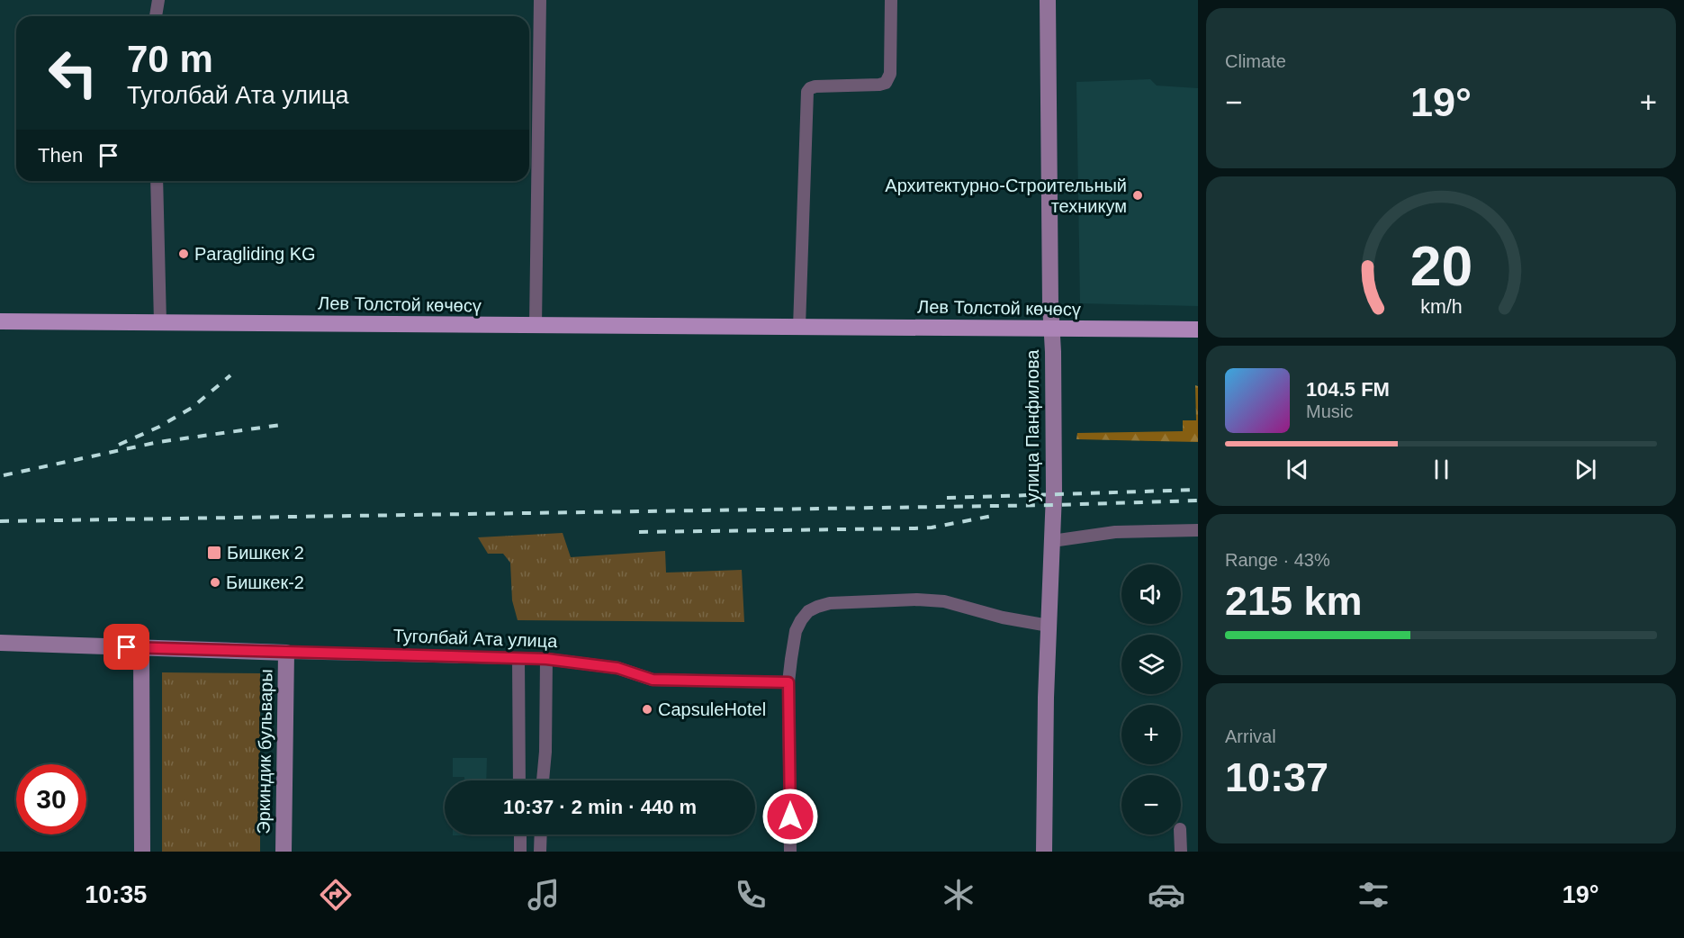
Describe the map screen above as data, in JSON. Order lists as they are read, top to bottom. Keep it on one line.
{"streets":{"main road":["Лев Толстой көчөсү"],"street":["улица Панфилова","Туголбай Ата улица","Эркиндик бульвары"]},"crossings":[["Лев Толстой көчөсү","улица Панфилова"],["Туголбай Ата улица","Эркиндик бульвары"]],"places":{"other":["Архитектурно-Строительный техникум","Paragliding KG","Бишкек-2","CapsuleHotel"],"transit":["Бишкек 2"]},"page":{"tile":["Climate",["Range · 43%","215 km"],["Arrival","10:37"]],"turn":["70 m","Туголбай Ата улица"],"heat":["−","19°","+"],"then":"Then","song":["104.5 FM","Music"],"map_buttons":["+","−"],"limit":"30","trip":"10:37 · 2 min · 440 m","tabs":["10:35","19°"],"gauge":["20","km/h"]}}
